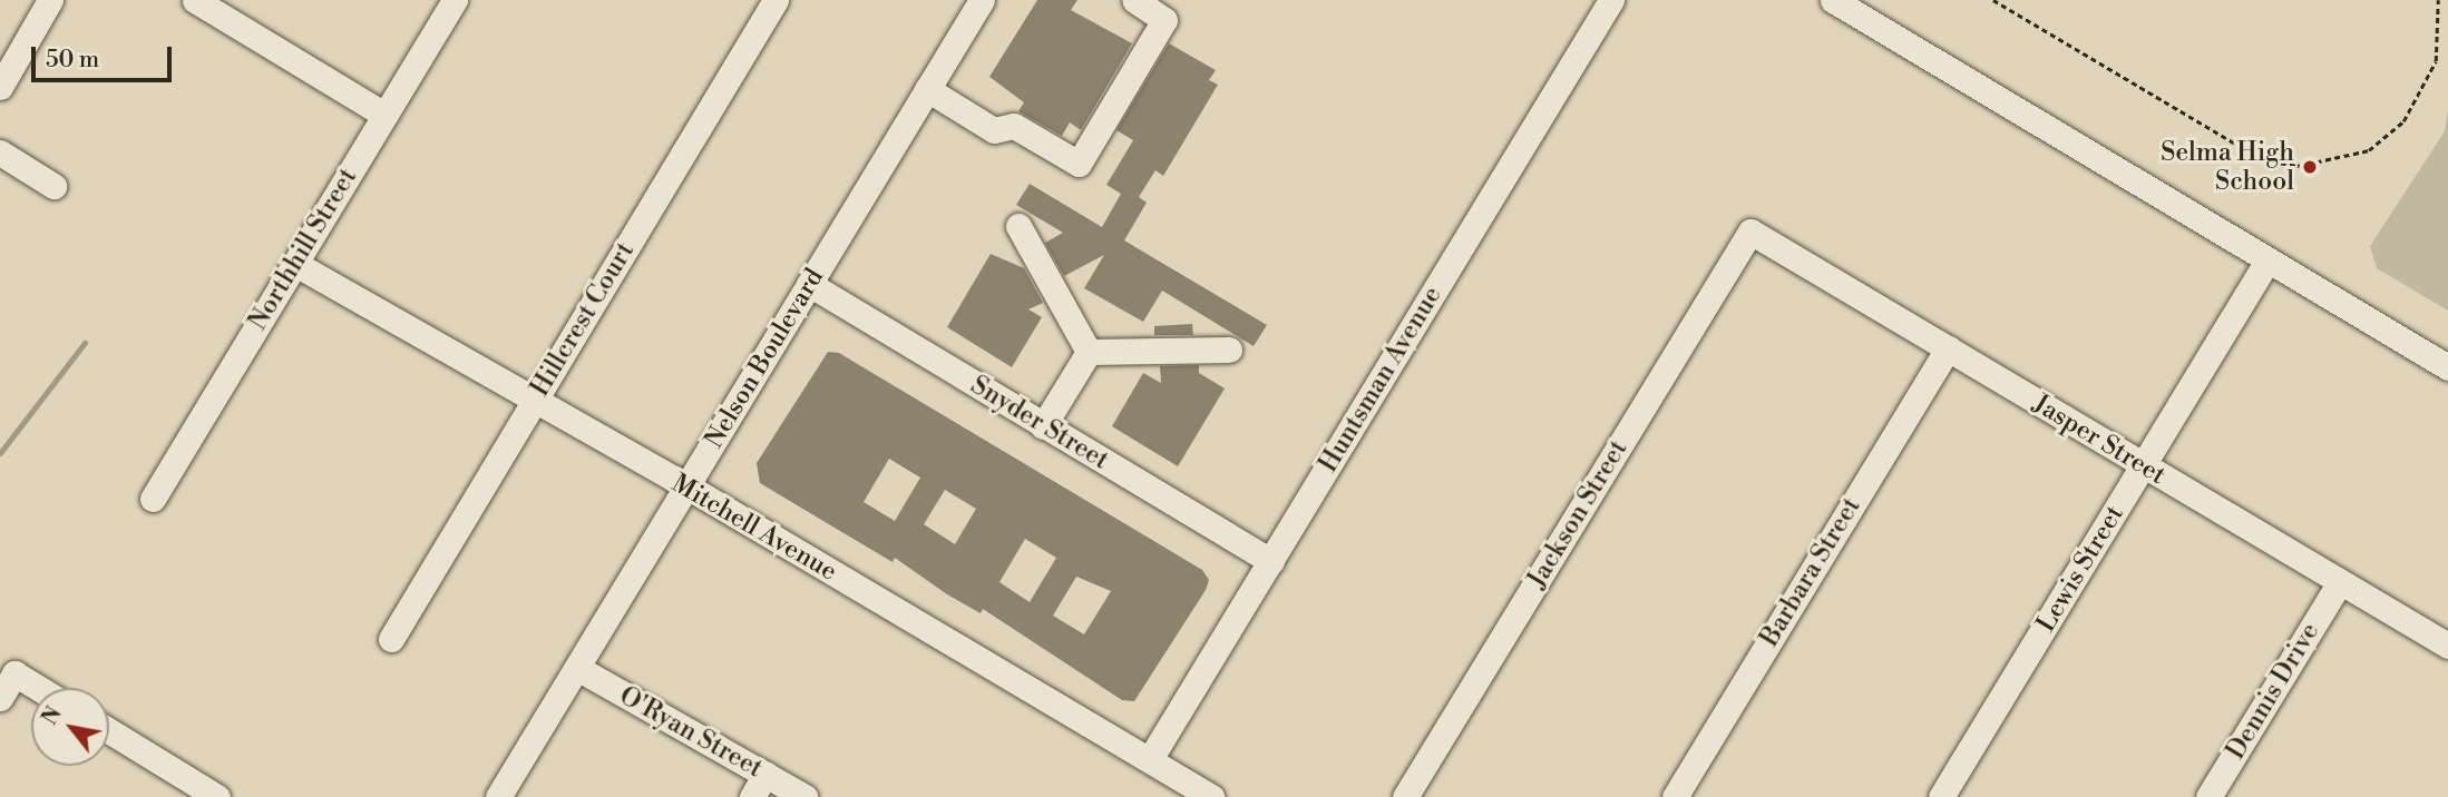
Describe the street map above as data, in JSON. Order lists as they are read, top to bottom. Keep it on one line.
{"streets":{"street":["Northhill Street","Hillcrest Court","Nelson Boulevard","Huntsman Avenue","Snyder Street","Jasper Street","Jackson Street","Mitchell Avenue","Lewis Street","Barbara Street","Dennis Drive","O'Ryan Street"]},"crossings":[["Northhill Street","Mitchell Avenue"],["Hillcrest Court","Mitchell Avenue"],["Nelson Boulevard","Snyder Street"],["Nelson Boulevard","Mitchell Avenue"],["Nelson Boulevard","O'Ryan Street"],["Huntsman Avenue","Snyder Street"],["Huntsman Avenue","Mitchell Avenue"],["Jasper Street","Jackson Street"],["Jasper Street","Lewis Street"],["Jasper Street","Barbara Street"],["Jasper Street","Dennis Drive"]],"places":["Selma High School"],"scale_bar":"50 m","north":"top left"}
